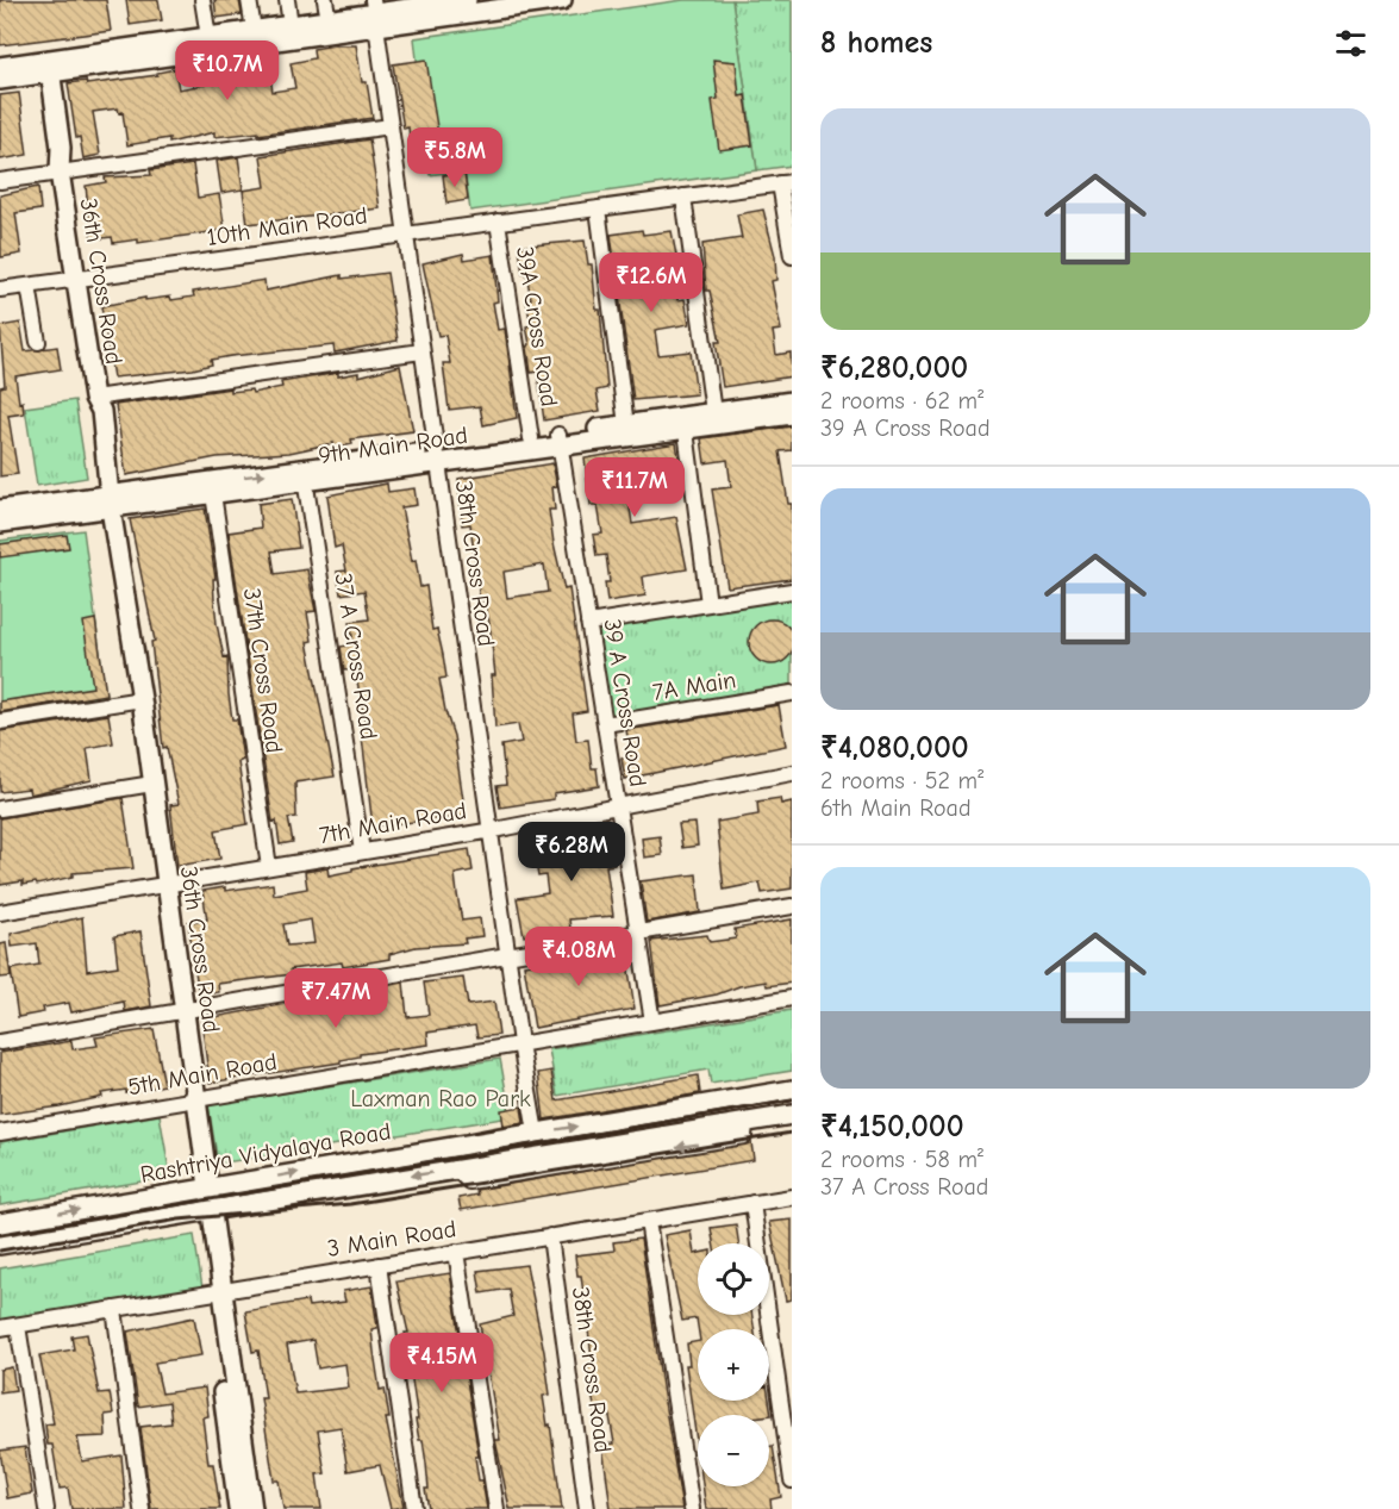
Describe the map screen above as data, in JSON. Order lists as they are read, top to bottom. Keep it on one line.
{"streets":{"main road":["36th Cross Road","9th Main Road","Rashtriya Vidyalaya Road"],"street":["10th Main Road","39A Cross Road","38th Cross Road","37 A Cross Road","37th Cross Road","7A Main","39 A Cross Road","7th Main Road","5th Main Road","3 Main Road"]},"crossings":[["10th Main Road","36th Cross Road"],["10th Main Road","39A Cross Road"],["10th Main Road","38th Cross Road"],["36th Cross Road","9th Main Road"],["36th Cross Road","7th Main Road"],["36th Cross Road","5th Main Road"],["36th Cross Road","Rashtriya Vidyalaya Road"],["36th Cross Road","3 Main Road"],["39A Cross Road","9th Main Road"],["9th Main Road","38th Cross Road"],["9th Main Road","37 A Cross Road"],["9th Main Road","37th Cross Road"],["9th Main Road","39 A Cross Road"],["38th Cross Road","7th Main Road"],["38th Cross Road","5th Main Road"],["38th Cross Road","Rashtriya Vidyalaya Road"],["38th Cross Road","3 Main Road"],["37 A Cross Road","7th Main Road"],["37th Cross Road","7th Main Road"],["7A Main","39 A Cross Road"],["39 A Cross Road","7th Main Road"],["39 A Cross Road","5th Main Road"]],"parks":["Laxman Rao Park"],"page":{"heading":"8 homes","price":["₹10.7M","₹5.8M","₹12.6M","₹11.7M","₹6.28M","₹4.08M","₹7.47M","₹4.15M"],"list":[{"name":"₹6,280,000","note":"2 rooms · 62 m² · 39 A Cross Road"},{"name":"₹4,080,000","note":"2 rooms · 52 m² · 6th Main Road"},{"name":"₹4,150,000","note":"2 rooms · 58 m² · 37 A Cross Road"}],"map_buttons":["+","−"]}}
